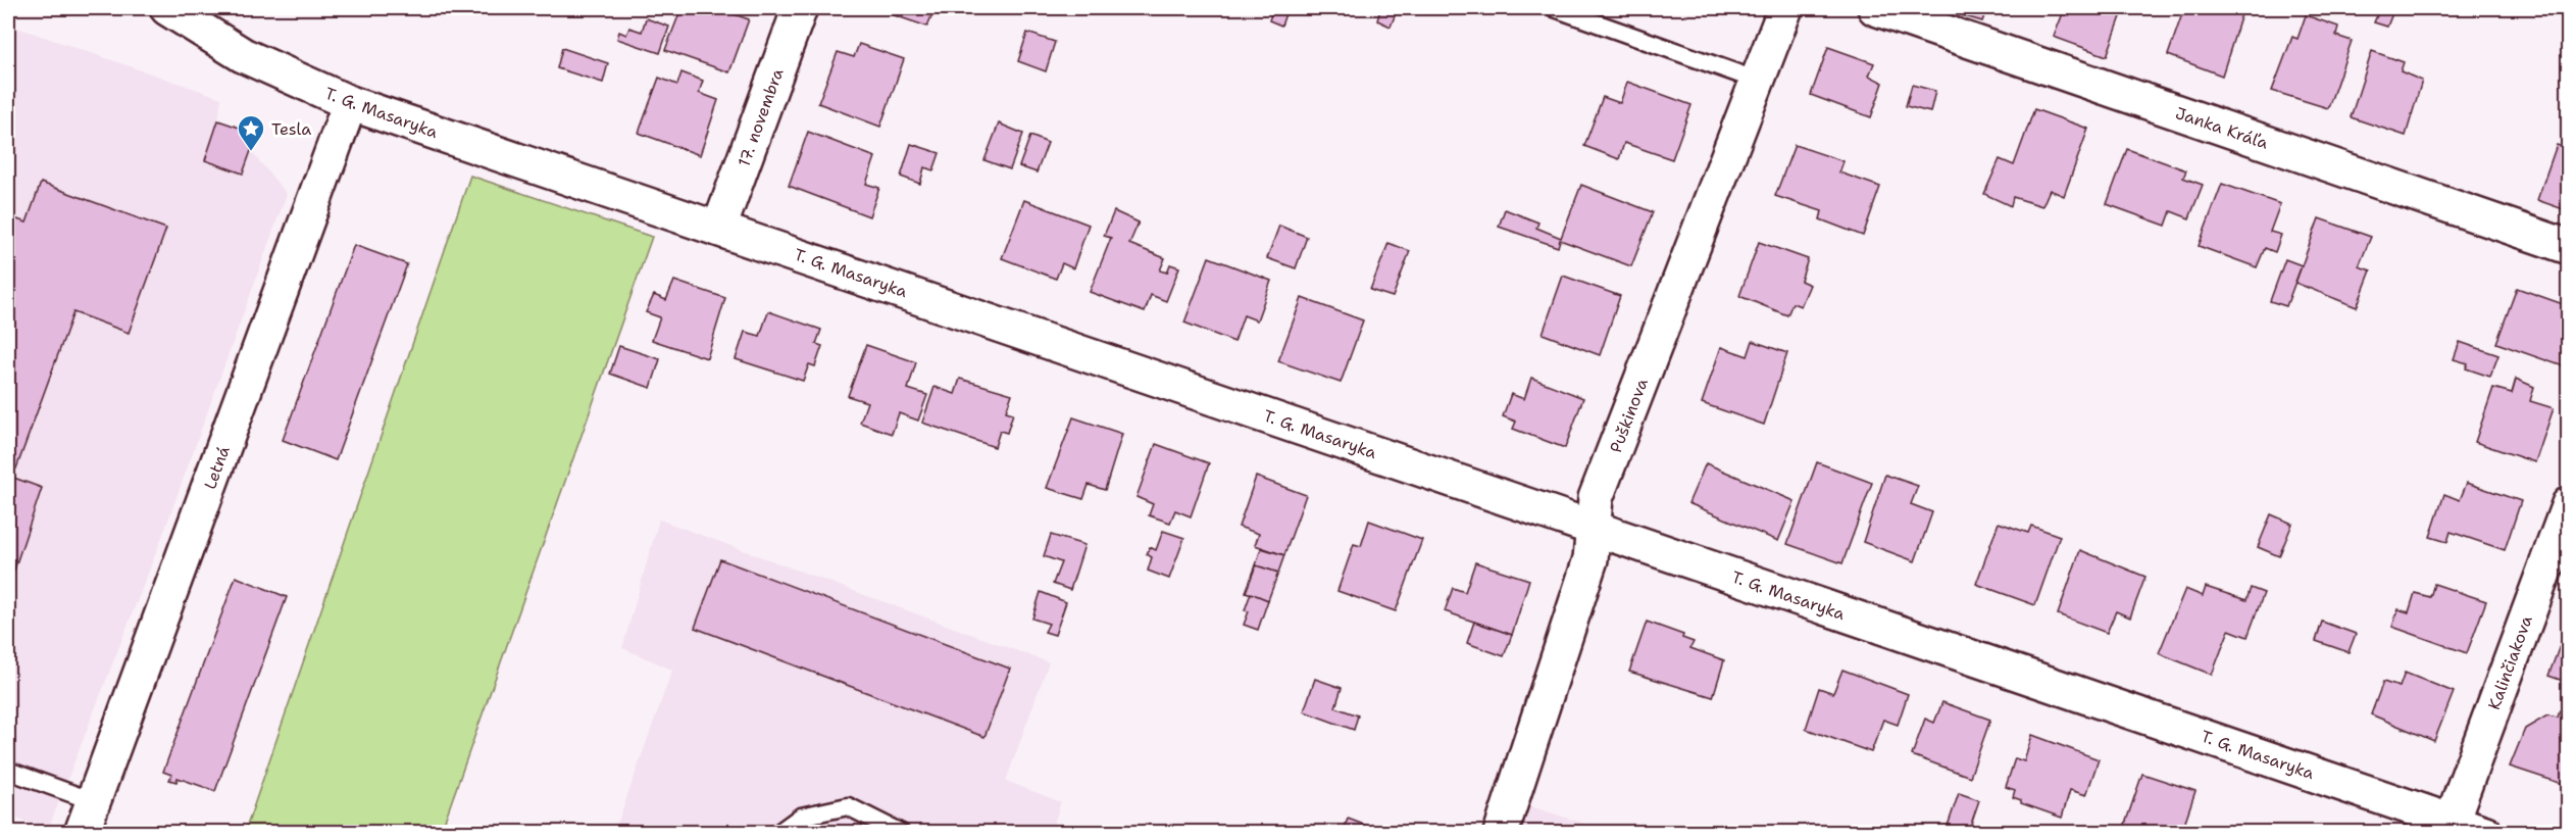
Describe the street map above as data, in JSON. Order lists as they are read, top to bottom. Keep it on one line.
{"streets":{"street":["T. G. Masaryka","17. novembra","Janka Kráľa","Puškinova","Letná","Kalinčiakova"]},"crossings":[["T. G. Masaryka","17. novembra"],["T. G. Masaryka","Puškinova"],["T. G. Masaryka","Letná"],["T. G. Masaryka","Kalinčiakova"]],"places":{"place":["Tesla"]}}
